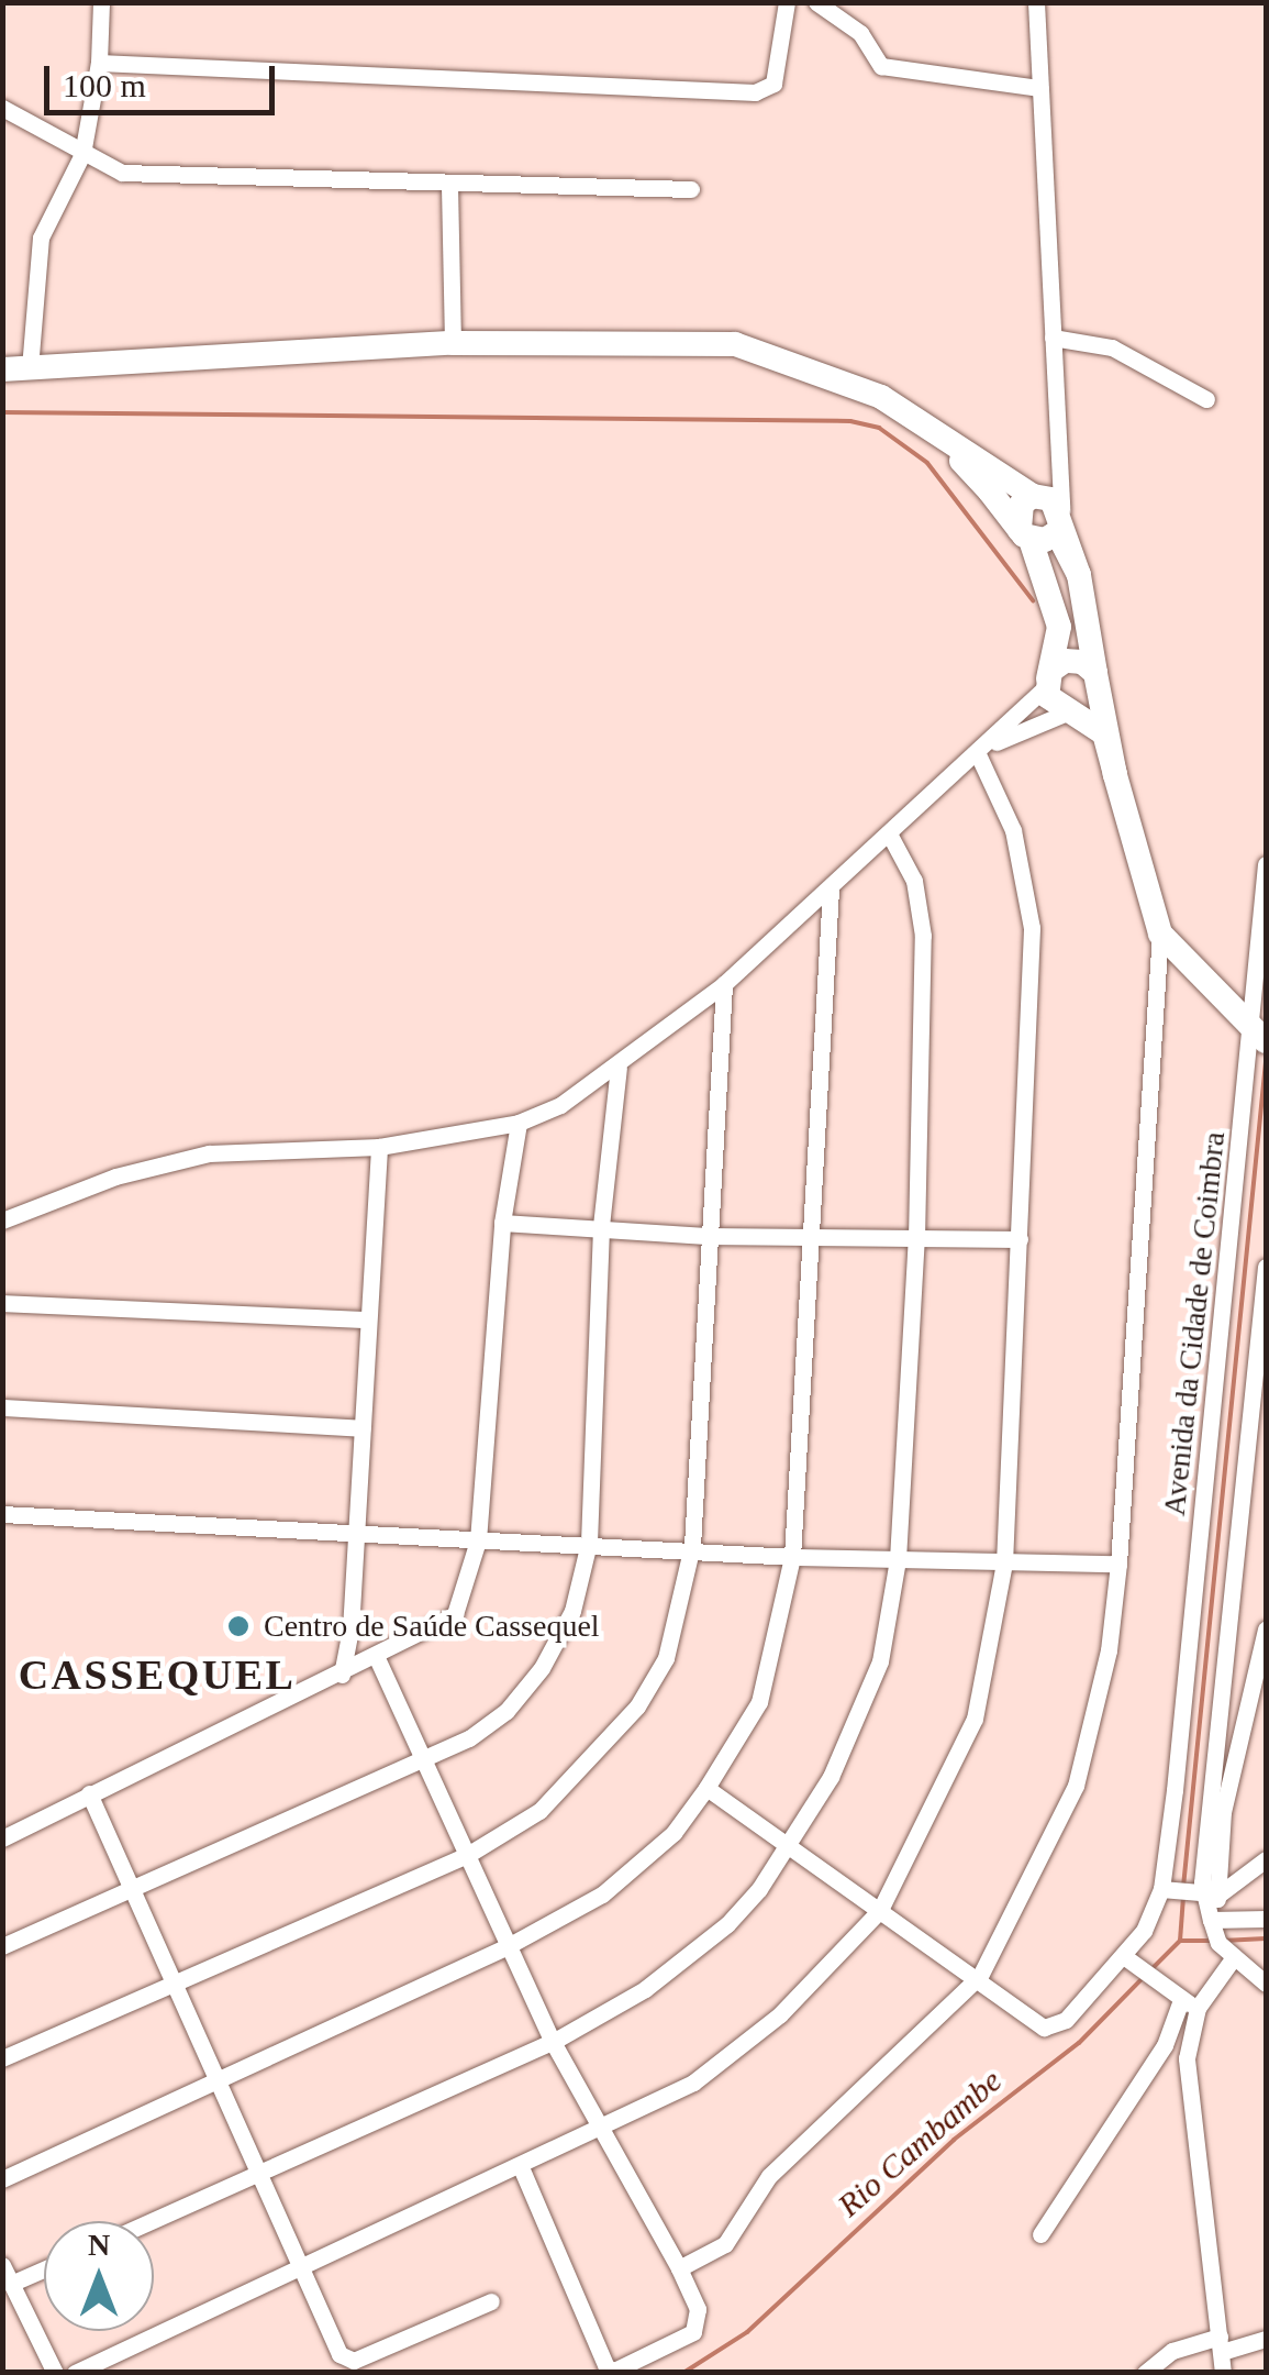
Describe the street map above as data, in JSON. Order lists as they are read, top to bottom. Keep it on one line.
{"streets":{"street":["Avenida da Cidade de Coimbra"]},"districts":["CASSEQUEL"],"water":["Rio Cambambe"],"places":["Centro de Saúde Cassequel"],"scale_bar":"100 m","north":"top"}
